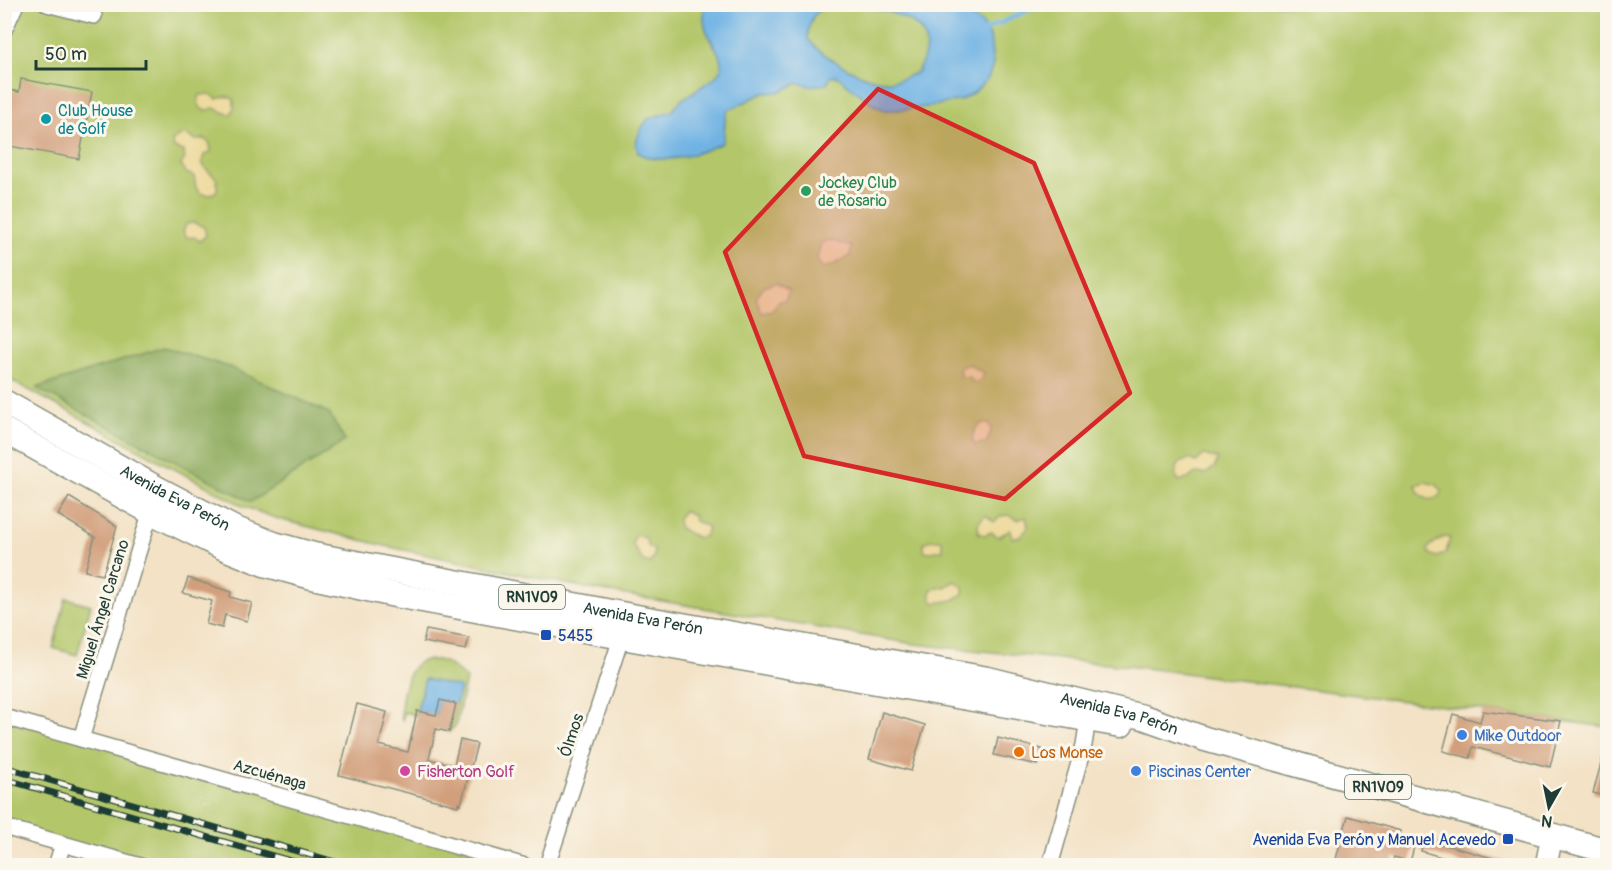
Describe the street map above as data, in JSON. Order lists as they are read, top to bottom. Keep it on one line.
{"streets":{"main road":["Avenida Eva Perón","RN1V09"],"street":["Miguel Ángel Carcano","Ólmos","Azcuénaga"]},"crossings":[["Avenida Eva Perón","Miguel Ángel Carcano"],["Avenida Eva Perón","Ólmos"],["Miguel Ángel Carcano","Azcuénaga"]],"places":{"other":["Club House de Golf","Jockey Club de Rosario","Mike Outdoor","Los Monse","Fisherton Golf","Piscinas Center"],"transit":["5455","Avenida Eva Perón y Manuel Acevedo"]},"scale_bar":"50 m","north":"bottom"}
